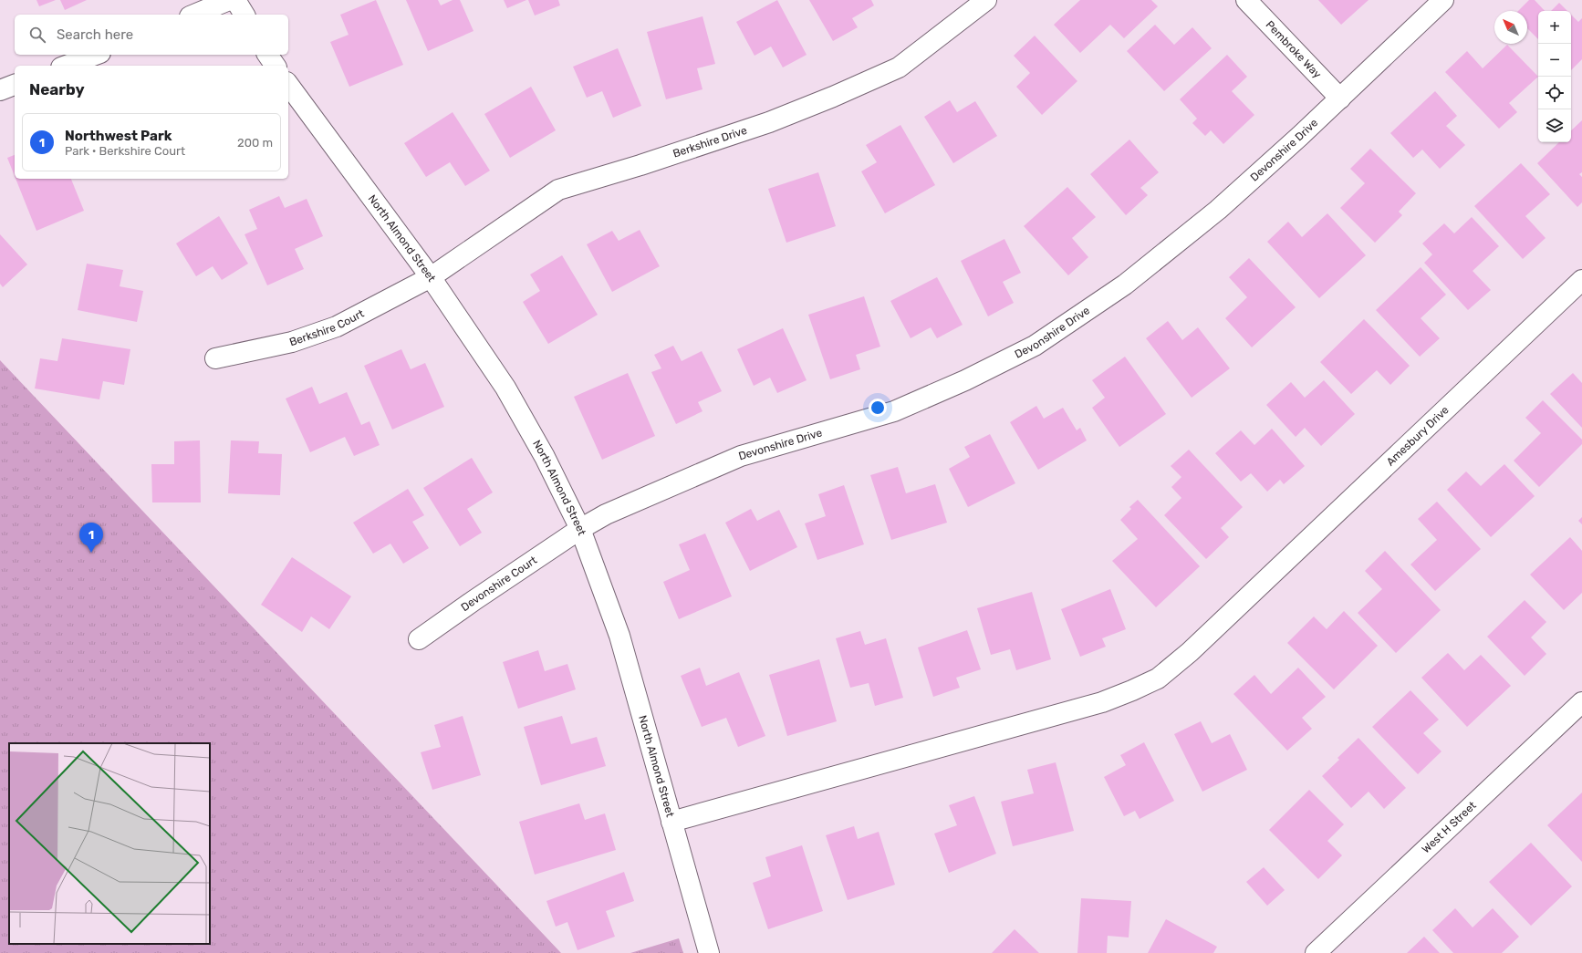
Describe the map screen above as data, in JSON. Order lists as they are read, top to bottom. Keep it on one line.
{"streets":{"street":["Pembroke Way","Berkshire Drive","Devonshire Drive","North Almond Street","Berkshire Court","Amesbury Drive","Devonshire Court","West H Street"]},"crossings":[["Pembroke Way","Devonshire Drive"],["Berkshire Drive","North Almond Street"],["Berkshire Drive","Berkshire Court"],["Devonshire Drive","North Almond Street"],["Devonshire Drive","Devonshire Court"],["North Almond Street","Berkshire Court"],["North Almond Street","Amesbury Drive"],["North Almond Street","Devonshire Court"]],"north":"top left","page":{"map_buttons":["+","−"],"search":"Search here","heading":"Nearby","list":[{"mark":"1","name":"Northwest Park","note":"Park · Berkshire Court","value":"200 m"}],"pins":"1"}}
